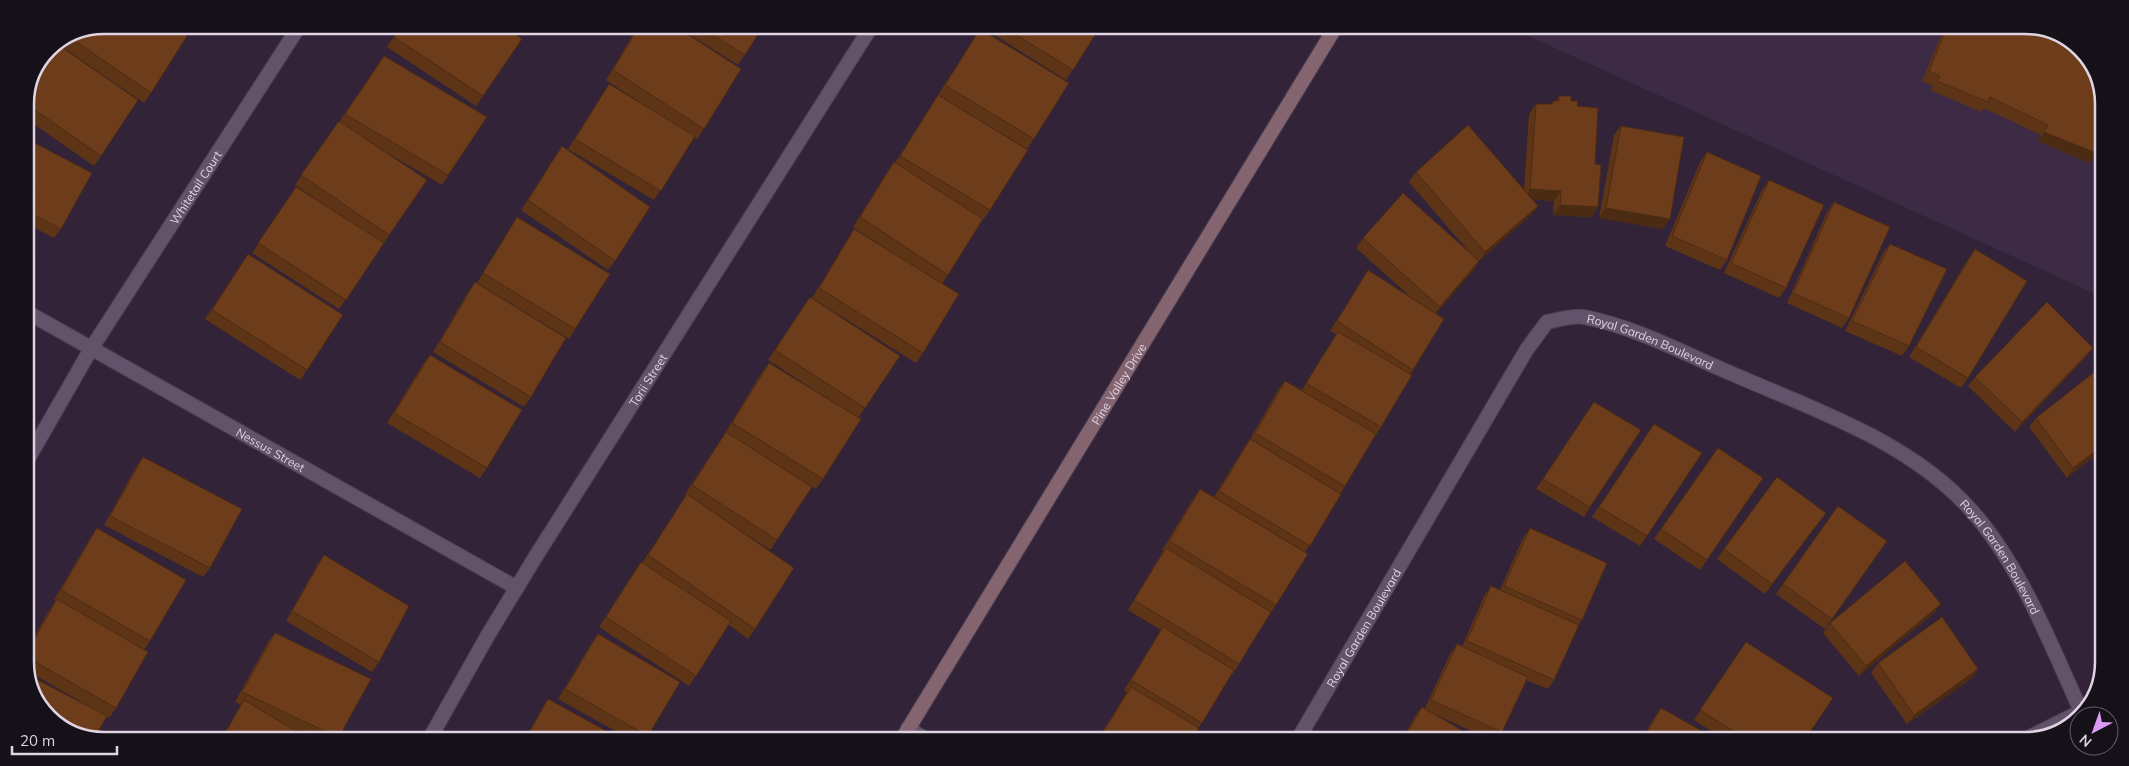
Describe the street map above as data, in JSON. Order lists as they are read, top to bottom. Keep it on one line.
{"streets":{"main road":["Pine Valley Drive"],"street":["Whitetail Court","Royal Garden Boulevard","Torii Street","Nessus Street"]},"crossings":[["Whitetail Court","Nessus Street"],["Torii Street","Nessus Street"]],"scale_bar":"20 m","north":"bottom left"}
